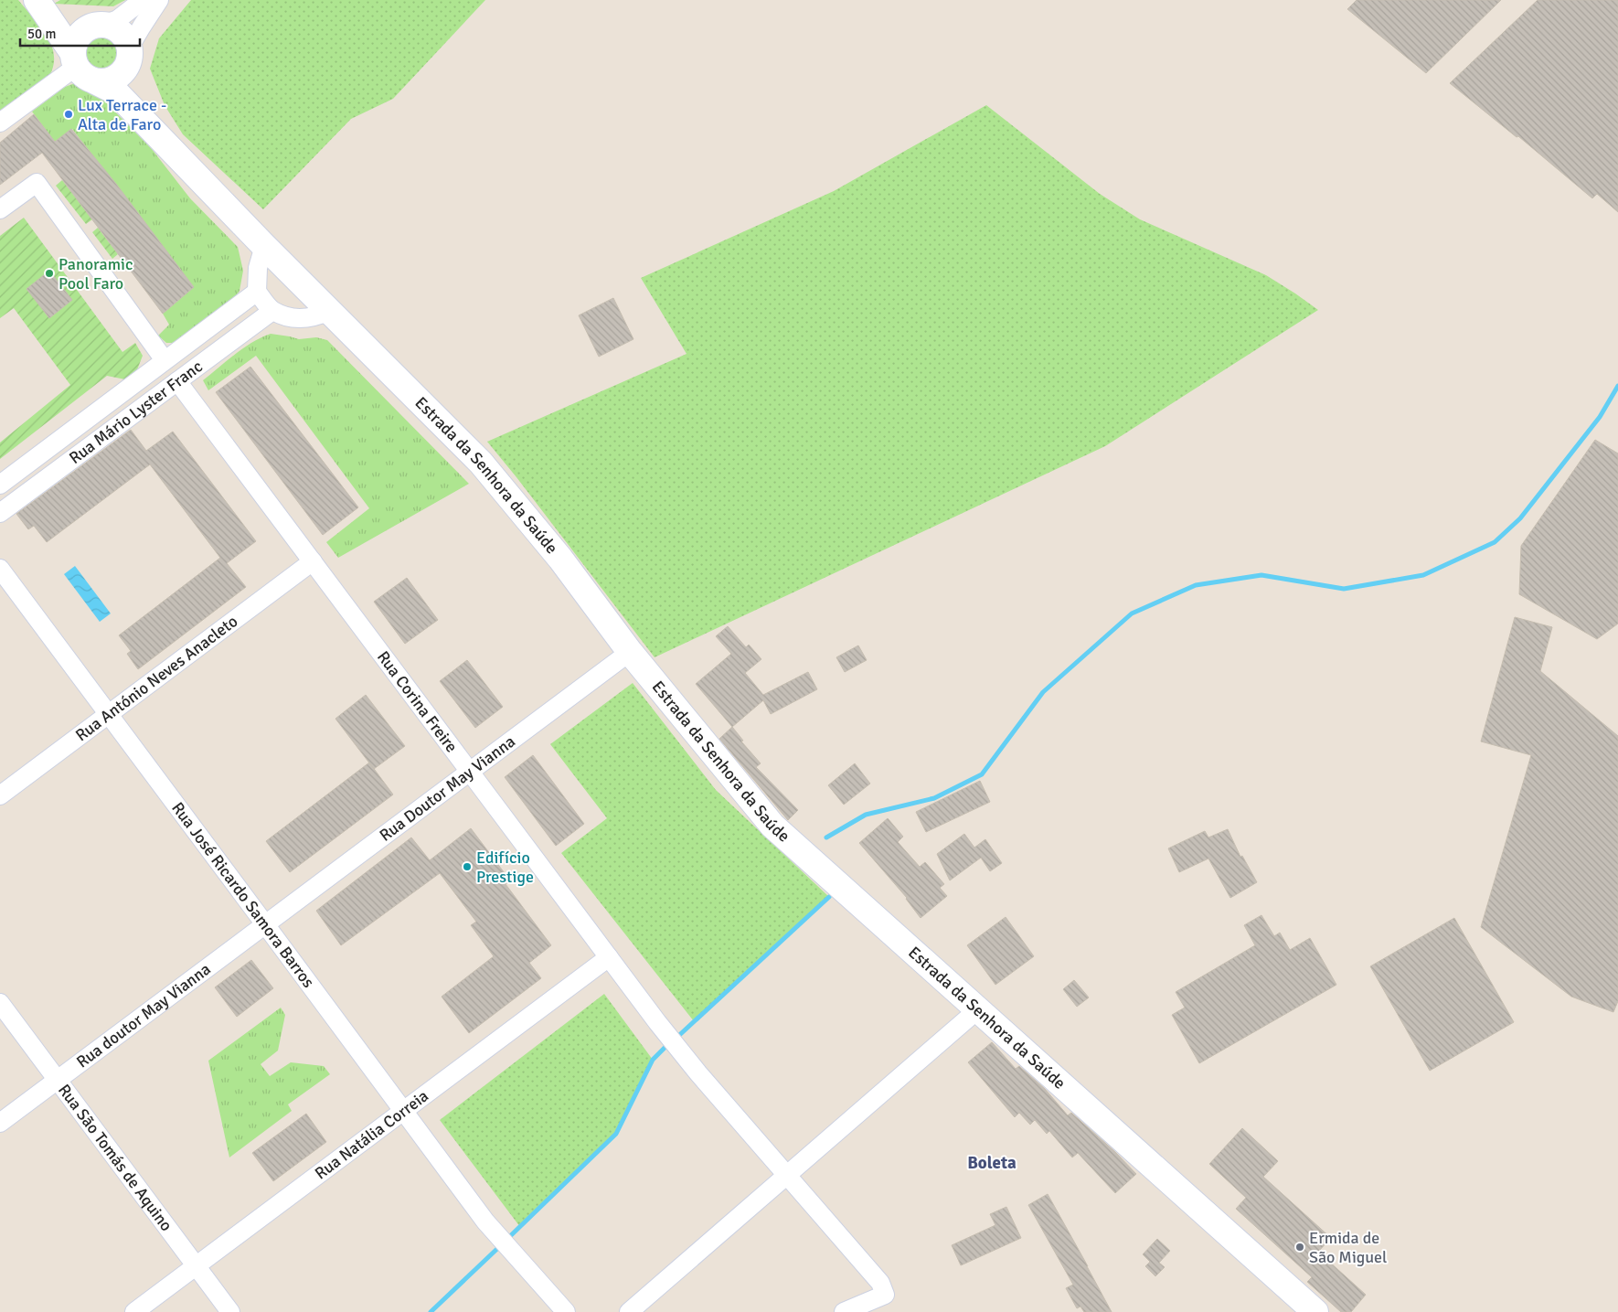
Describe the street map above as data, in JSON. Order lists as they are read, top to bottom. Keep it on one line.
{"streets":{"street":["Rua Mário Lyster Franc","Estrada da Senhora da Saúde","Rua António Neves Anacleto","Rua Corina Freire","Rua Doutor May Vianna","Rua José Ricardo Samora Barros","Rua doutor May Vianna","Rua Natália Correia","Rua São Tomás de Aquino"]},"crossings":[["Rua Mário Lyster Franc","Rua Corina Freire"],["Estrada da Senhora da Saúde","Rua Doutor May Vianna"],["Rua António Neves Anacleto","Rua Corina Freire"],["Rua António Neves Anacleto","Rua José Ricardo Samora Barros"],["Rua Corina Freire","Rua Doutor May Vianna"],["Rua Corina Freire","Rua Natália Correia"],["Rua Doutor May Vianna","Rua José Ricardo Samora Barros"],["Rua Doutor May Vianna","Rua doutor May Vianna"],["Rua José Ricardo Samora Barros","Rua doutor May Vianna"],["Rua José Ricardo Samora Barros","Rua Natália Correia"],["Rua doutor May Vianna","Rua São Tomás de Aquino"],["Rua Natália Correia","Rua São Tomás de Aquino"]],"districts":["Boleta"],"places":["Lux Terrace - Alta de Faro","Panoramic Pool Faro","Edifício Prestige","Ermida de São Miguel"],"scale_bar":"50 m"}
